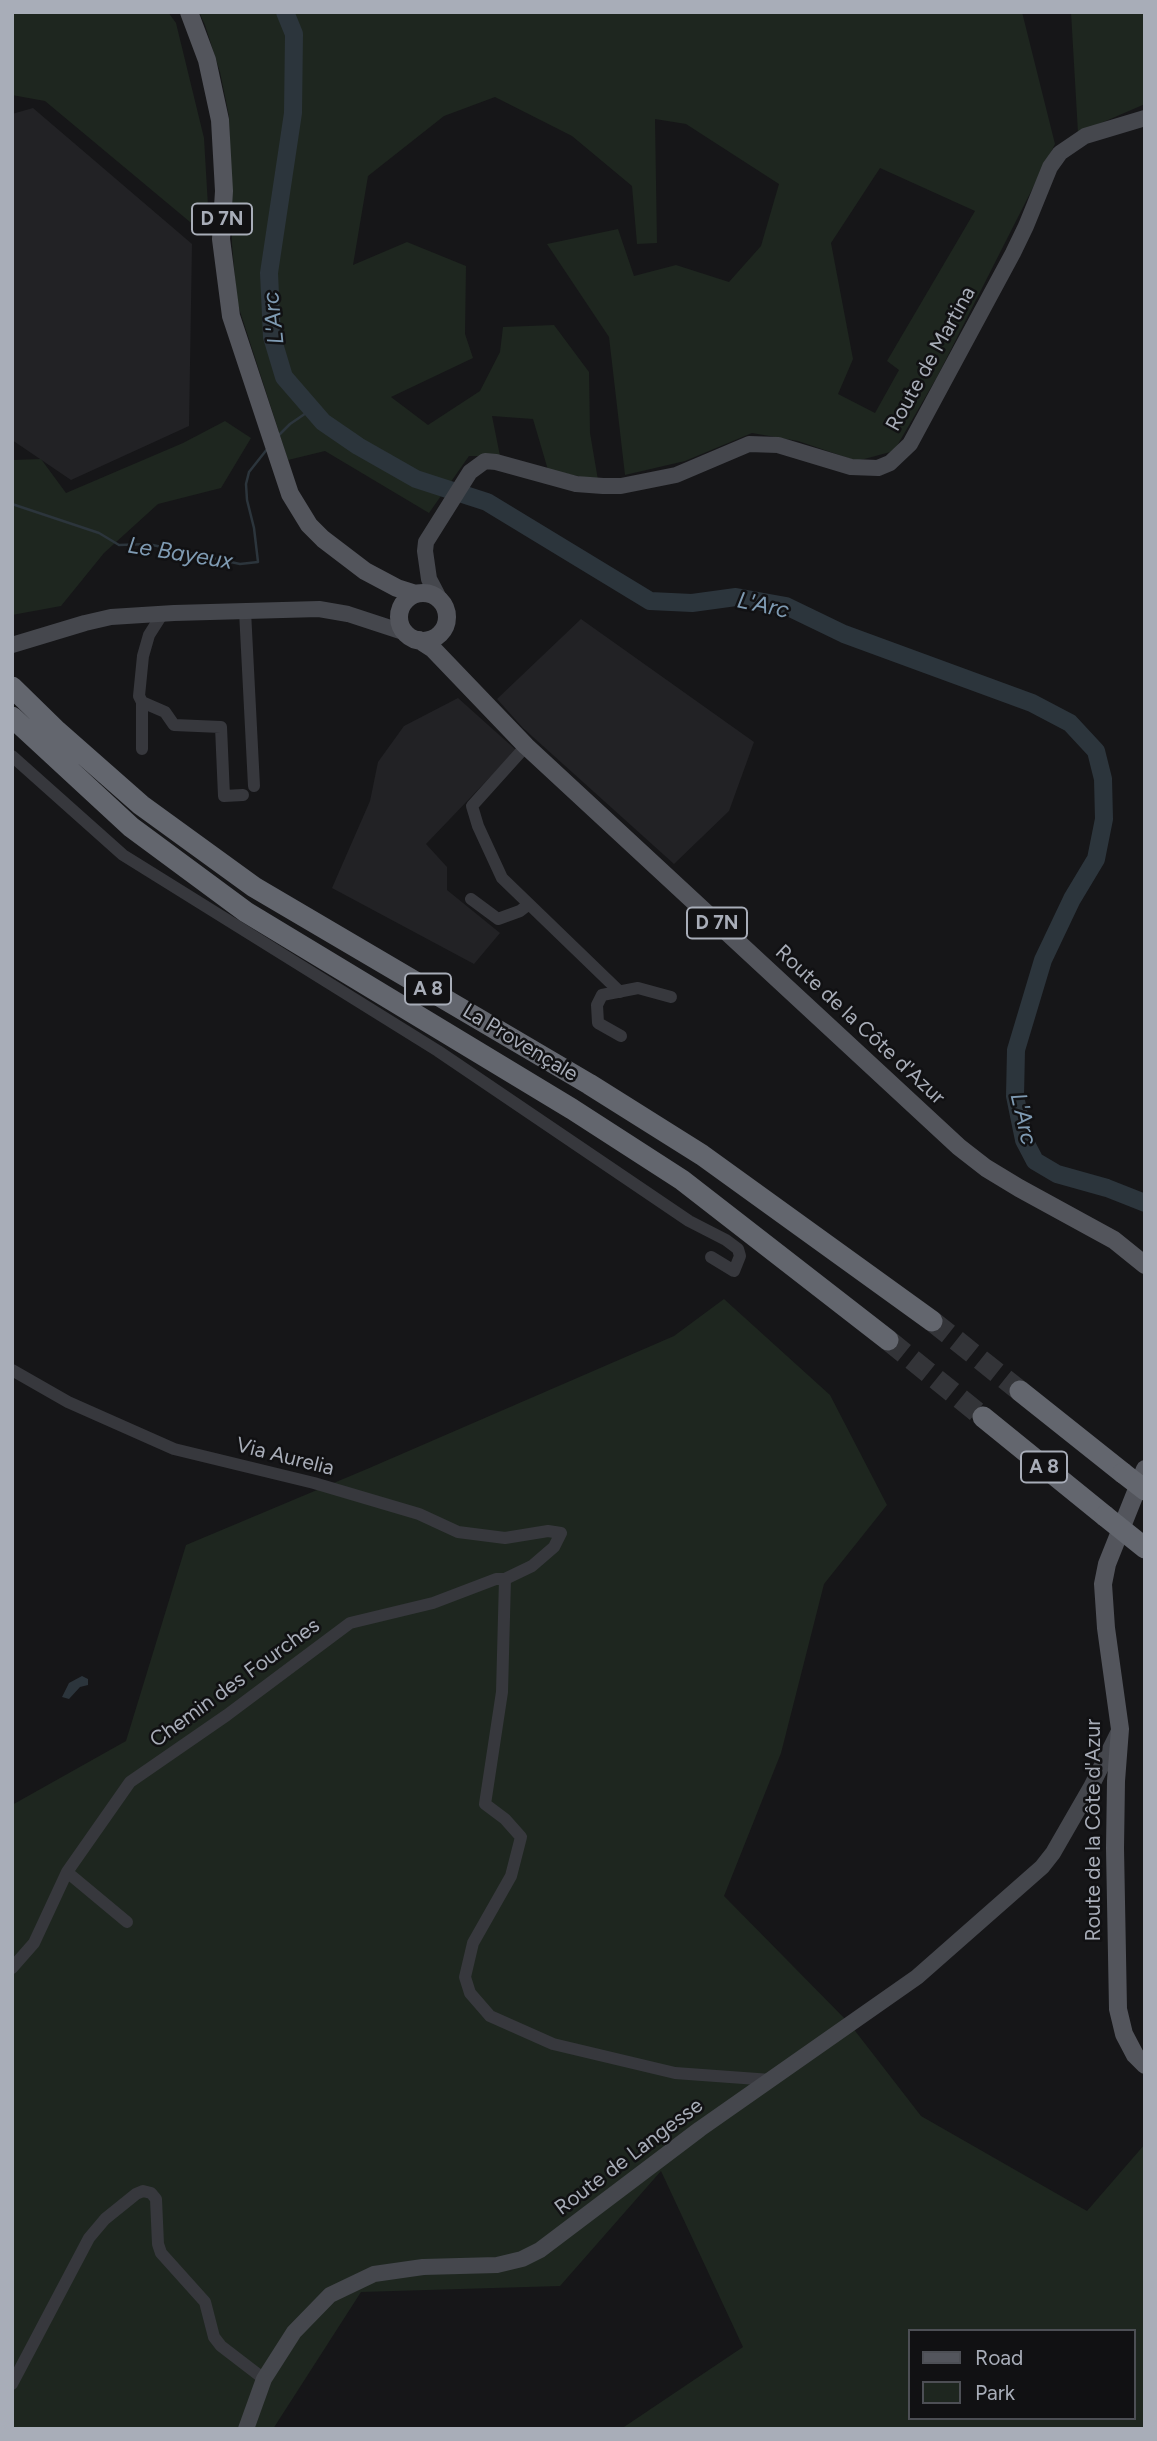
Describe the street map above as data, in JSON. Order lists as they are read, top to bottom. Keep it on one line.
{"streets":{"highway":["A 8","La Provençale"],"main road":["D 7N","Route de la Côte d'Azur"],"street":["Route de Martina","Via Aurelia","Chemin des Fourches","Route de Langesse"]},"crossings":[["Route de Martina","Route de la Côte d'Azur"],["Route de la Côte d'Azur","Route de Langesse"],["Via Aurelia","Chemin des Fourches"]],"water":["L'Arc","Le Bayeux"],"legend":["Road","Park"]}
